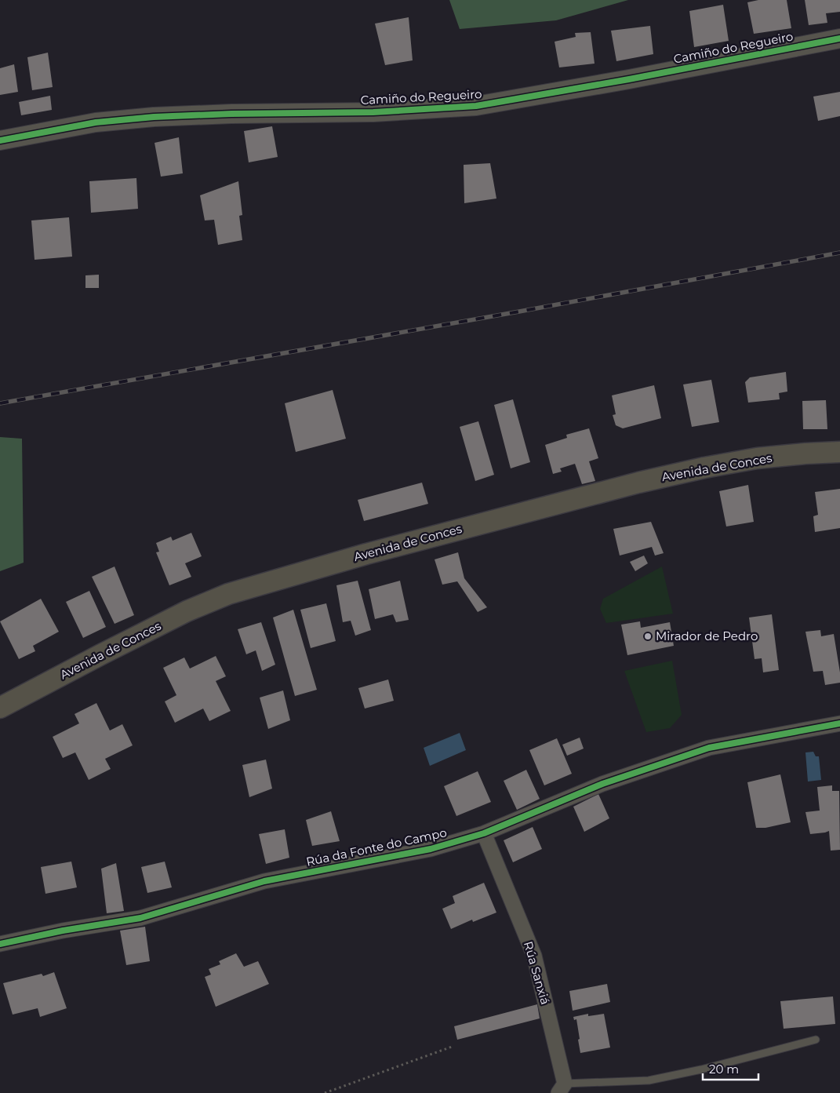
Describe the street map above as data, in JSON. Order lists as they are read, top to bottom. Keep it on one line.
{"streets":{"main road":["Avenida de Conces"],"street":["Camiño do Regueiro","Rúa da Fonte do Campo","Rúa Sanxiá"]},"crossings":[["Rúa da Fonte do Campo","Rúa Sanxiá"]],"places":["Mirador de Pedro"],"scale_bar":"20 m"}
